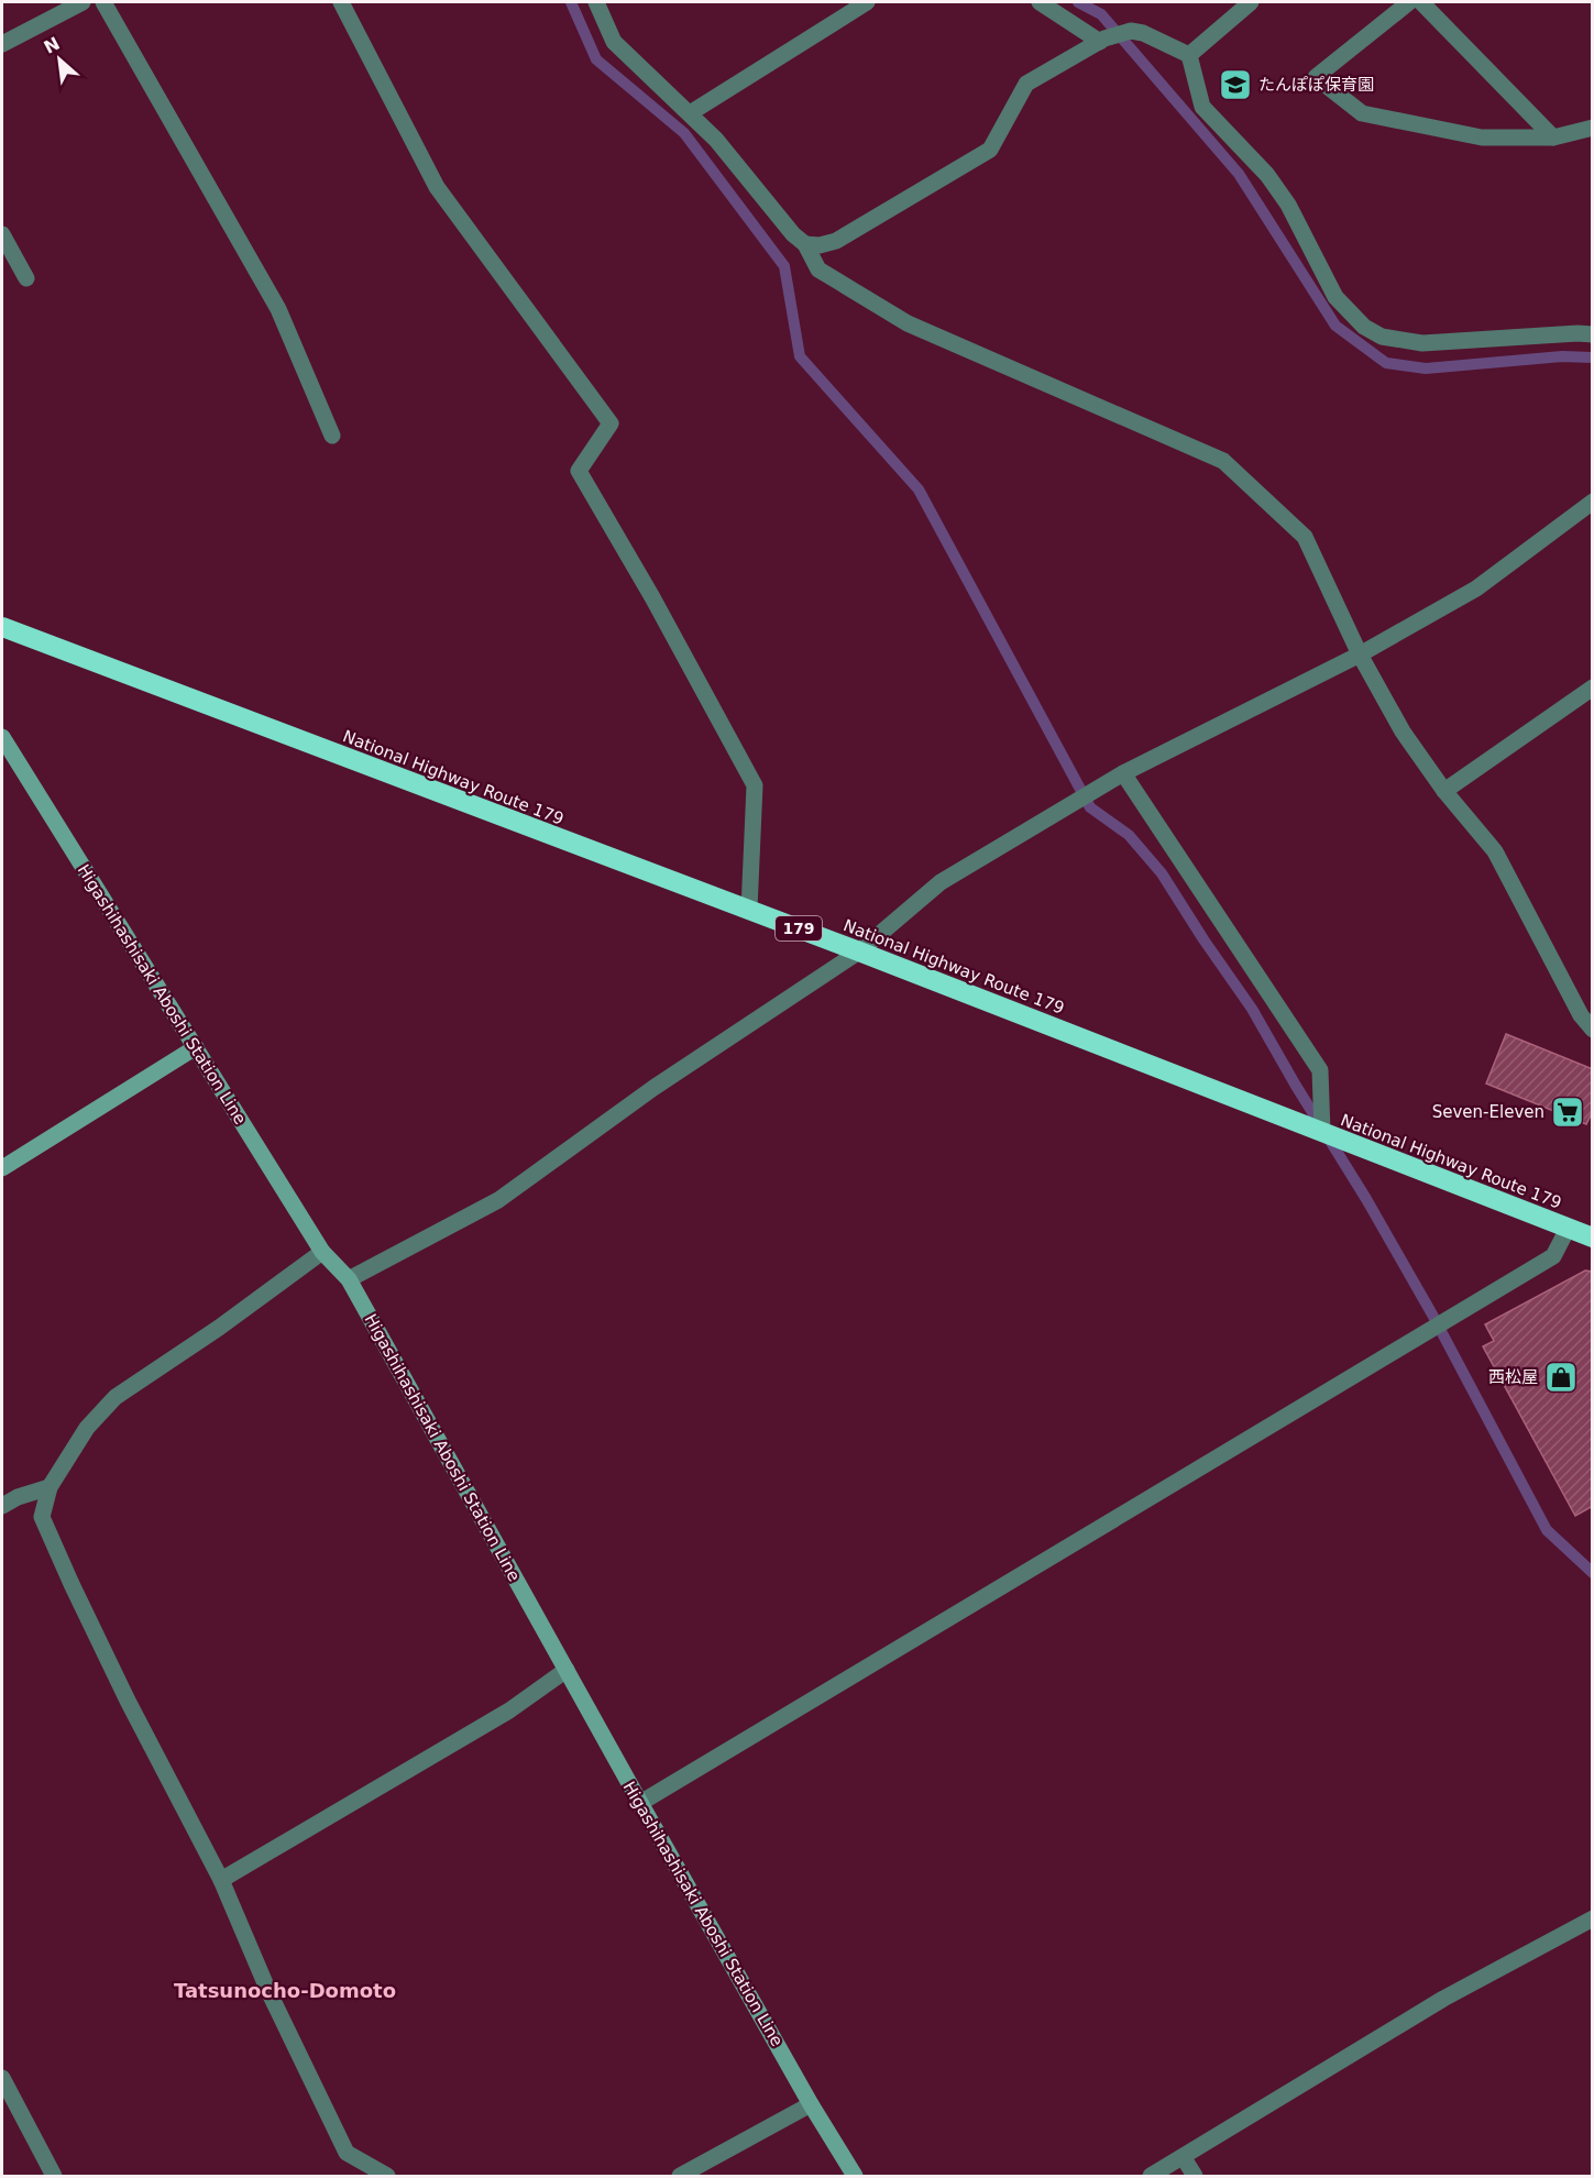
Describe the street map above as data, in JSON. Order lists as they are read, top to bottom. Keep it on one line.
{"streets":{"highway":["National Highway Route 179","179"],"main road":["Higashihashisaki Aboshi Station Line"]},"districts":["Tatsunocho-Domoto"],"places":{"school or university":["たんぽぽ保育園"],"supermarket":["Seven-Eleven"],"shop":["西松屋"]},"north":"top left"}
